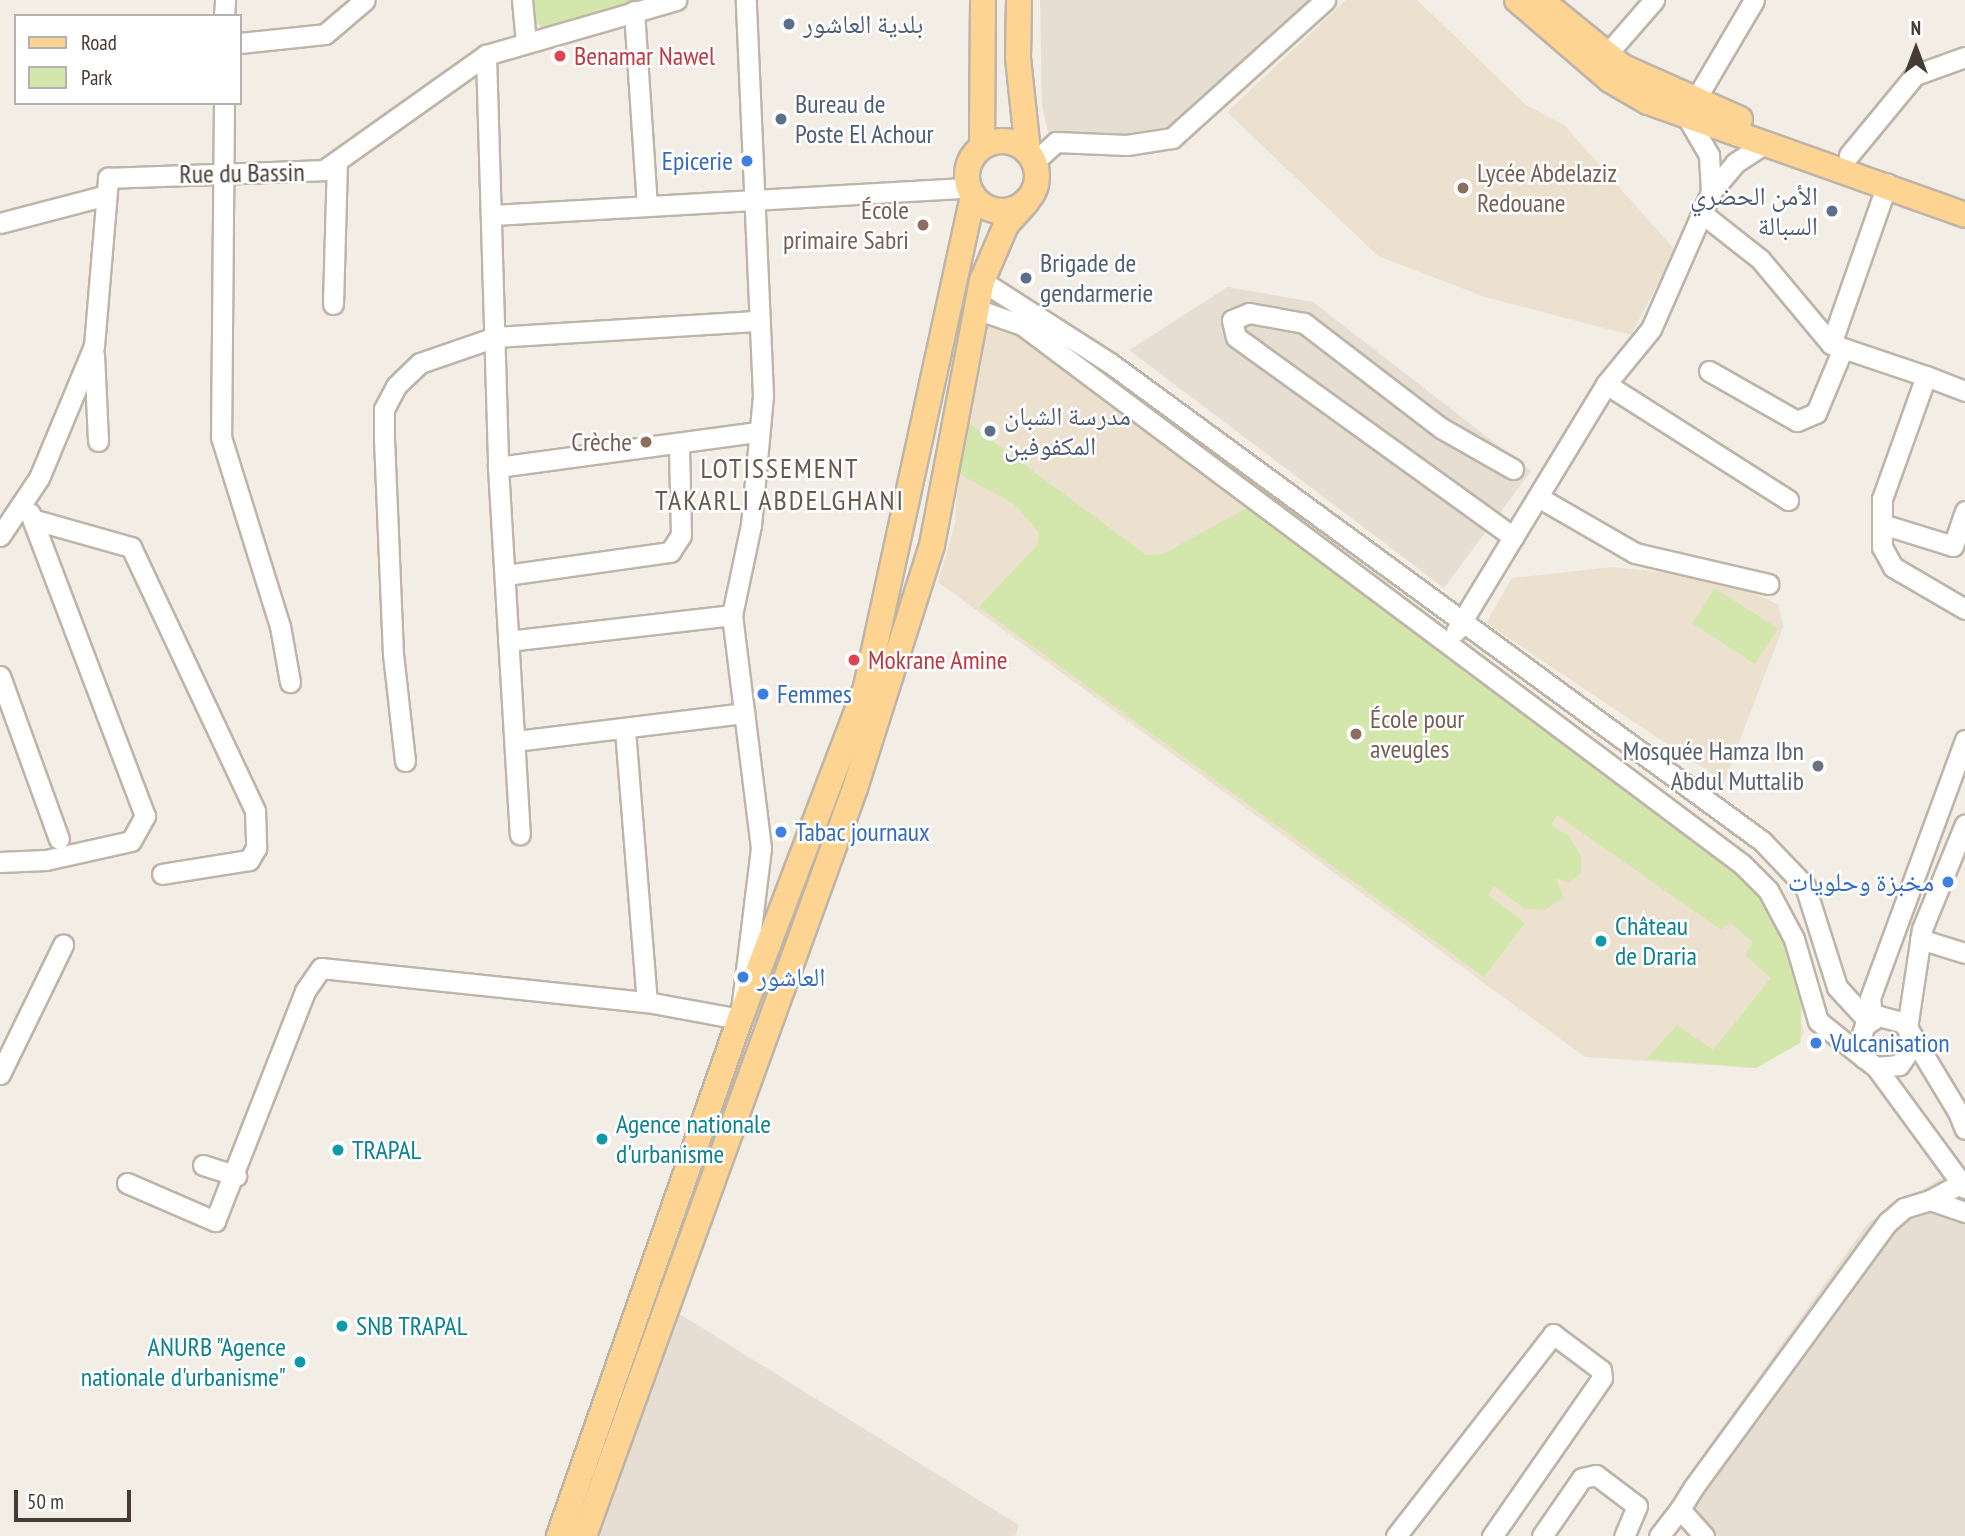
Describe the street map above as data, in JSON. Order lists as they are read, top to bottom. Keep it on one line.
{"streets":{"street":["Rue du Bassin"]},"districts":["LOTISSEMENT TAKARLI ABDELGHANI"],"places":["بلدية العاشور","Benamar Nawel","Bureau de Poste El Achour","Epicerie","Lycée Abdelaziz Redouane","الأمن الحضري السبالة","École primaire Sabri","Brigade de gendarmerie","مدرسة الشبان المكفوفين","Crèche","Mokrane Amine","Femmes","École pour aveugles","Mosquée Hamza Ibn Abdul Muttalib","Tabac journaux","مخبزة وحلويات","Château de Draria","العاشور","Vulcanisation","Agence nationale d'urbanisme","TRAPAL","SNB TRAPAL","ANURB \"Agence nationale d'urbanisme\""],"legend":["Road","Park"],"scale_bar":"50 m","north":"top"}
